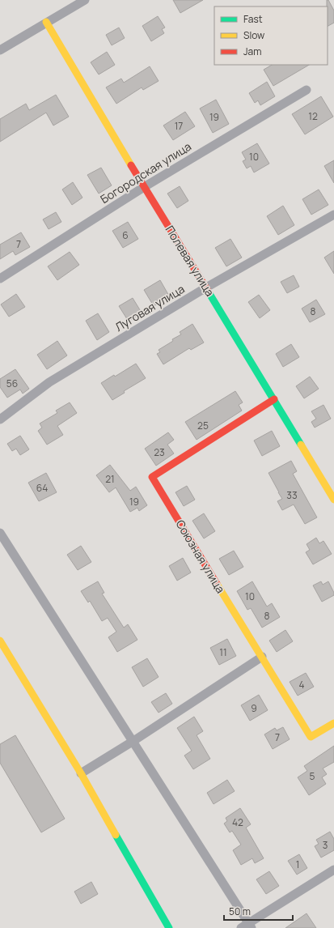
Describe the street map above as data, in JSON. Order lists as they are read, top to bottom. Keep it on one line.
{"streets":{"street":["Богородская улица","Полевая улица","Луговая улица","Союзная улица"]},"crossings":[["Богородская улица","Полевая улица"],["Полевая улица","Луговая улица"],["Полевая улица","Союзная улица"]],"house_numbers":["12","19","17","10","6","7","8","56","25","23","21","64","33","19","10","8","11","4","9","7","5","42","3","1"],"legend":["Fast","Slow","Jam"],"scale_bar":"50 m"}
